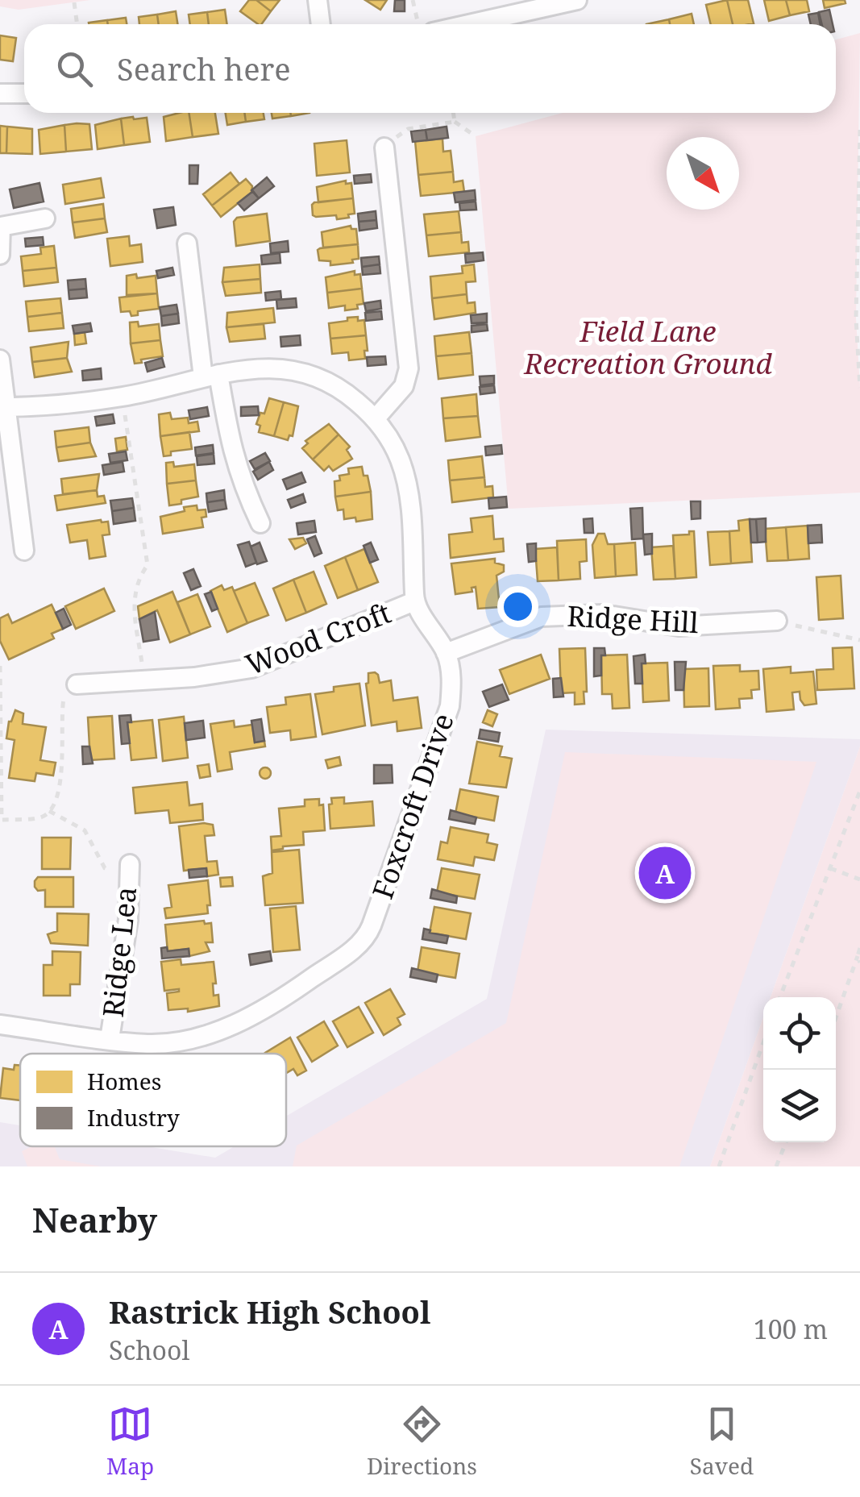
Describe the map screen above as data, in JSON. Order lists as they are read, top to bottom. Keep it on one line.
{"streets":{"street":["Ridge Hill","Wood Croft","Foxcroft Drive","Ridge Lea"]},"crossings":[["Ridge Hill","Foxcroft Drive"],["Wood Croft","Foxcroft Drive"],["Foxcroft Drive","Ridge Lea"]],"parks":["Field Lane Recreation Ground"],"legend":["Homes","Industry"],"north":"bottom right","page":{"search":"Search here","pins":"A","heading":"Nearby","list":[{"mark":"A","name":"Rastrick High School","note":"School","value":"100 m"}],"nav":["Map","Directions","Saved"]}}
